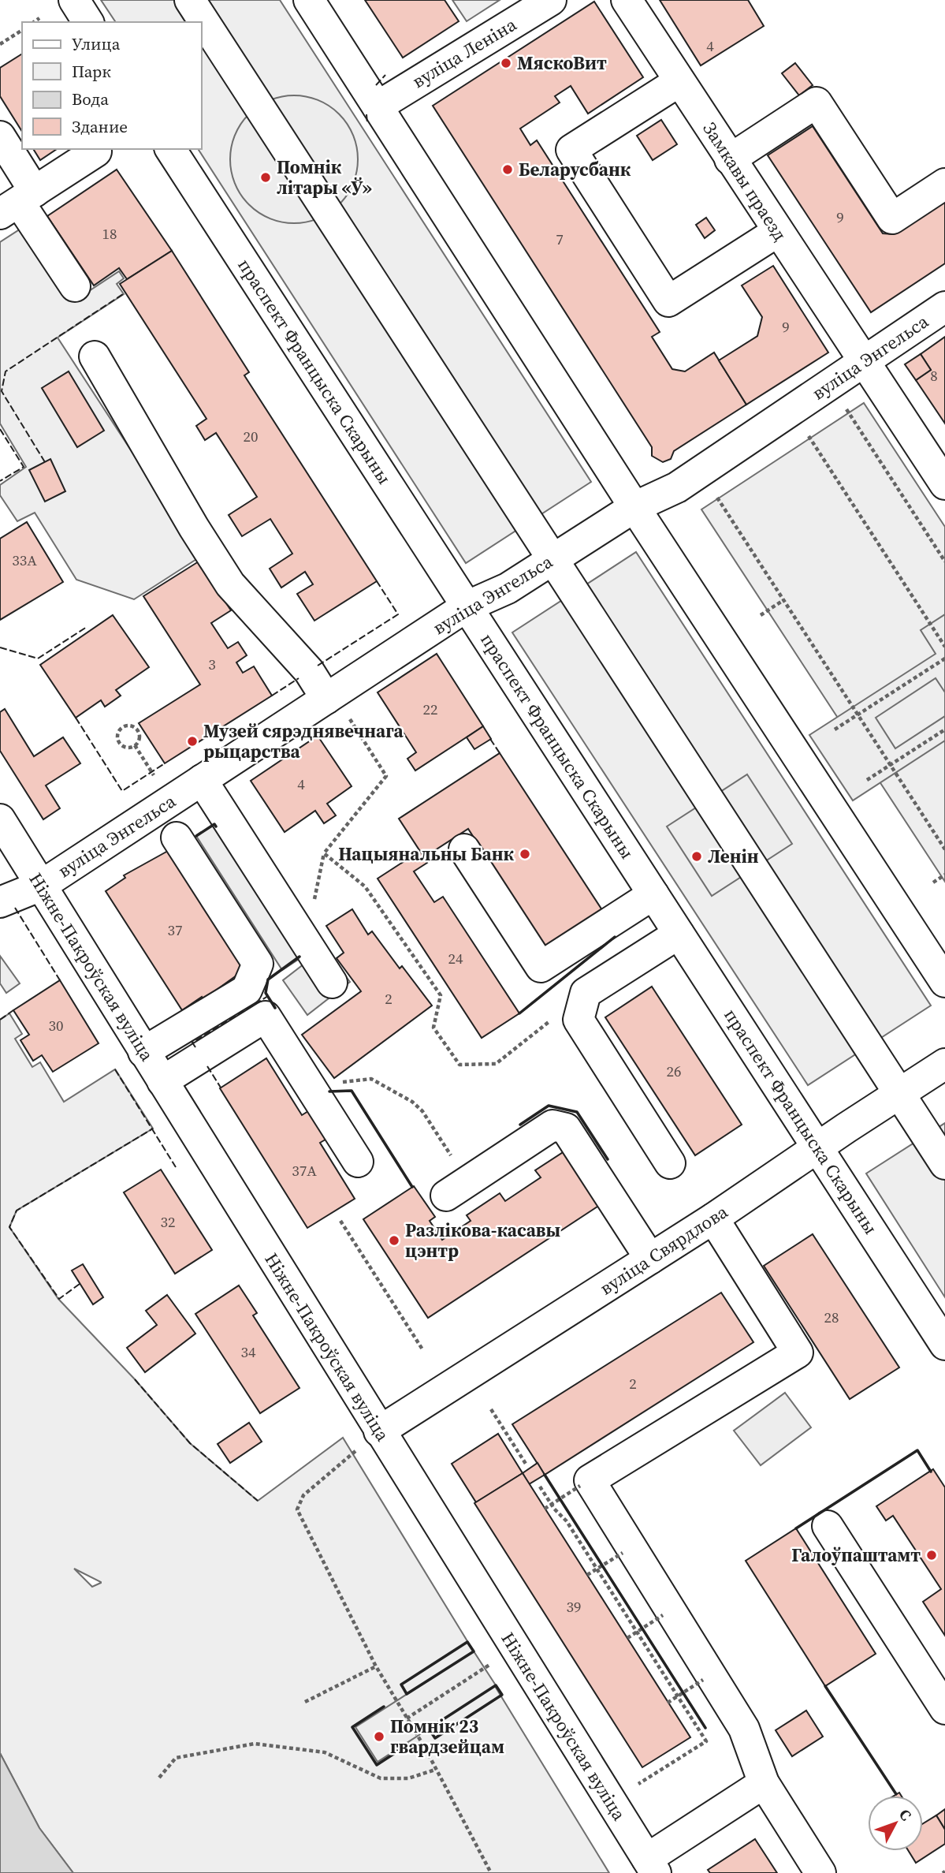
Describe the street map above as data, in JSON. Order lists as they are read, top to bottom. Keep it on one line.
{"streets":{"street":["вуліца Леніна","Замкавы праезд","вуліца Энгельса","праспект Францыска Скарыны","Ніжне-Пакроўская вуліца","вуліца Свярдлова"]},"crossings":[["Замкавы праезд","вуліца Энгельса"],["вуліца Энгельса","праспект Францыска Скарыны"],["вуліца Энгельса","Ніжне-Пакроўская вуліца"],["праспект Францыска Скарыны","вуліца Свярдлова"],["Ніжне-Пакроўская вуліца","вуліца Свярдлова"]],"places":["МяскоВит","Беларусбанк","Помнік літары «Ў»","Музей сярэднявечнага рыцарства","Нацыянальны Банк","Ленін","Разлікова-касавы цэнтр","Галоўпаштамт","Помнік 23 гвардзейцам"],"house_numbers":["4","9","18","7","9","8","20","33А","3","22","4","37","24","2","30","26","37А","32","28","34","2","39"],"legend":["Улица","Парк","Вода","Здание"],"north":"top right"}
